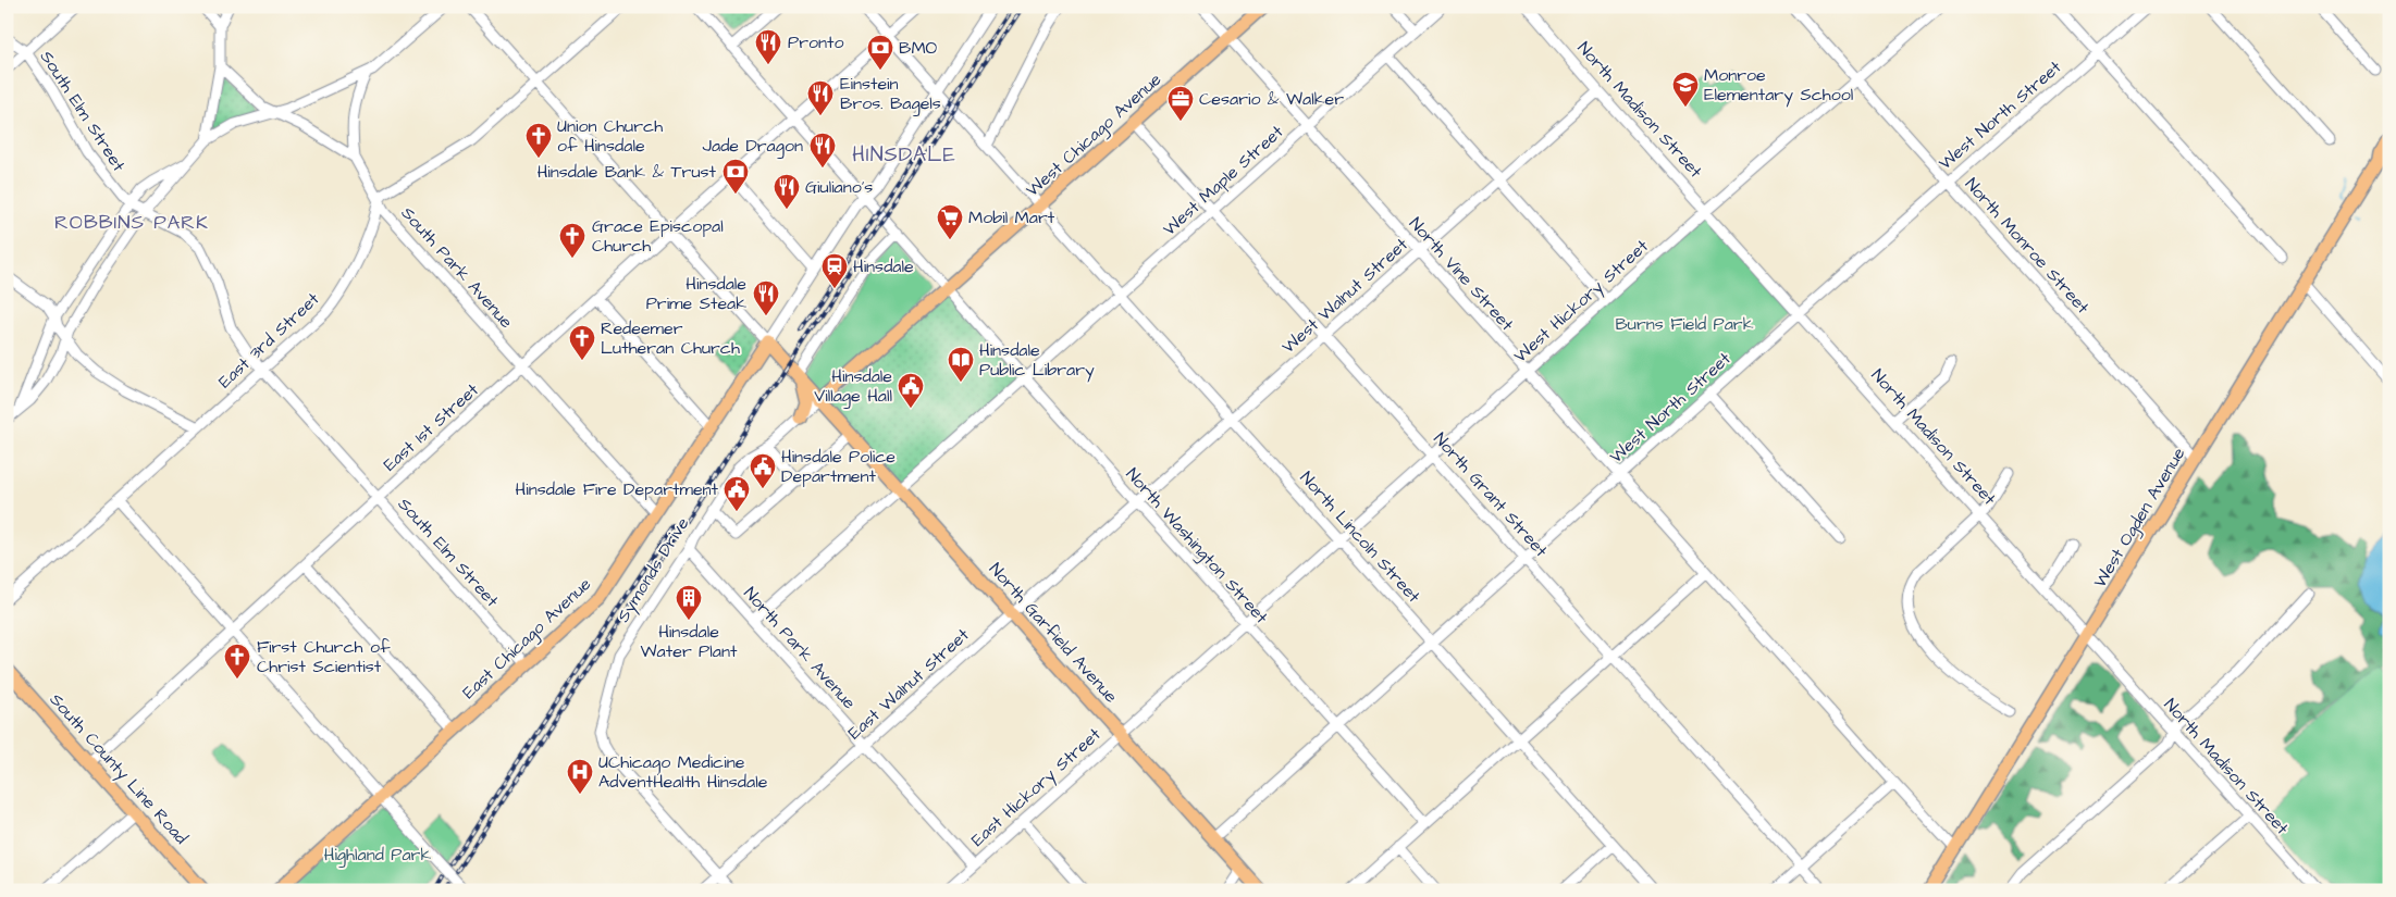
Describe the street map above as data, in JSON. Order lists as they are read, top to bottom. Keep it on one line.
{"streets":{"main road":["West Chicago Avenue","West Ogden Avenue","North Garfield Avenue","East Chicago Avenue","South County Line Road"],"street":["North Madison Street","South Elm Street","West North Street","West Maple Street","North Monroe Street","South Park Avenue","North Vine Street","West Walnut Street","West Hickory Street","East 3rd Street","East 1st Street","North Grant Street","North Lincoln Street","North Washington Street","Symonds Drive","North Park Avenue","East Walnut Street","East Hickory Street"]},"crossings":[["North Madison Street","West North Street"],["North Madison Street","West Walnut Street"],["North Madison Street","West Hickory Street"],["North Madison Street","West Ogden Avenue"],["South Elm Street","East 3rd Street"],["South Elm Street","East 1st Street"],["South Elm Street","East Chicago Avenue"],["West North Street","North Monroe Street"],["West North Street","North Vine Street"],["West North Street","North Grant Street"],["West North Street","North Lincoln Street"],["West North Street","North Washington Street"],["West North Street","North Garfield Avenue"],["West Chicago Avenue","North Vine Street"],["West Chicago Avenue","North Grant Street"],["West Chicago Avenue","North Lincoln Street"],["West Chicago Avenue","North Washington Street"],["West Maple Street","North Vine Street"],["West Maple Street","North Grant Street"],["West Maple Street","North Lincoln Street"],["West Maple Street","North Washington Street"],["West Maple Street","North Garfield Avenue"],["West Maple Street","North Park Avenue"],["North Monroe Street","West Hickory Street"],["North Monroe Street","West Ogden Avenue"],["South Park Avenue","East 3rd Street"],["South Park Avenue","East 1st Street"],["South Park Avenue","East Chicago Avenue"],["North Vine Street","West Walnut Street"],["North Vine Street","West Hickory Street"],["North Vine Street","West Ogden Avenue"],["West Walnut Street","North Grant Street"],["West Walnut Street","North Lincoln Street"],["West Walnut Street","North Washington Street"],["West Walnut Street","East Walnut Street"],["West Hickory Street","North Grant Street"],["West Hickory Street","North Lincoln Street"],["West Hickory Street","North Washington Street"],["West Hickory Street","East Hickory Street"],["East 1st Street","North Lincoln Street"],["East 1st Street","North Washington Street"],["East 1st Street","South County Line Road"],["North Washington Street","East Walnut Street"],["North Washington Street","East Hickory Street"],["Symonds Drive","North Garfield Avenue"],["Symonds Drive","North Park Avenue"],["Symonds Drive","East Walnut Street"],["North Garfield Avenue","East Chicago Avenue"],["North Garfield Avenue","East Walnut Street"],["North Garfield Avenue","East Hickory Street"],["North Park Avenue","East Walnut Street"],["North Park Avenue","East Hickory Street"]],"districts":["HINSDALE","ROBBINS PARK"],"parks":["Burns Field Park","Highland Park"],"places":{"restaurant":["Pronto","Einstein Bros. Bagels","Jade Dragon","Giuliano's","Hinsdale Prime Steak"],"bank":["BMO","Hinsdale Bank & Trust"],"school or university":["Monroe Elementary School"],"office":["Cesario & Walker"],"church":["Union Church of Hinsdale","Grace Episcopal Church","Redeemer Lutheran Church","First Church of Christ Scientist"],"supermarket":["Mobil Mart"],"station":["Hinsdale"],"library":["Hinsdale Public Library"],"public building":["Hinsdale Village Hall","Hinsdale Police Department","Hinsdale Fire Department"],"building":["Hinsdale Water Plant"],"hospital":["UChicago Medicine AdventHealth Hinsdale"]}}
